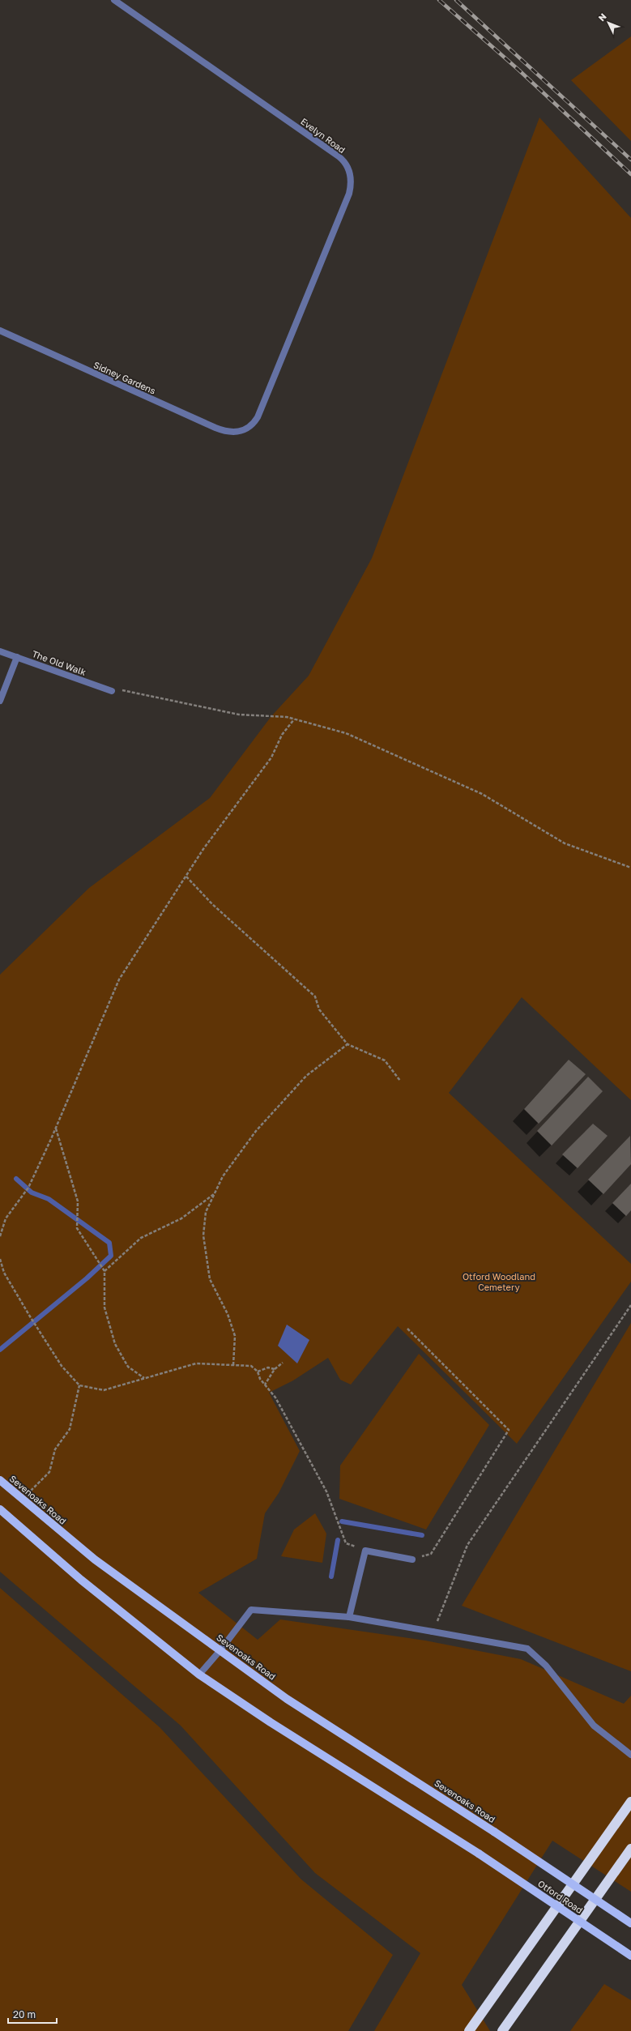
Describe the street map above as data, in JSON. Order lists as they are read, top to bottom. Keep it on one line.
{"streets":{"main road":["Sevenoaks Road","Otford Road"],"street":["Evelyn Road","Sidney Gardens","The Old Walk"]},"crossings":[["Evelyn Road","Sidney Gardens"],["Sevenoaks Road","Otford Road"]],"parks":["Otford Woodland Cemetery"],"scale_bar":"20 m","north":"top left"}
